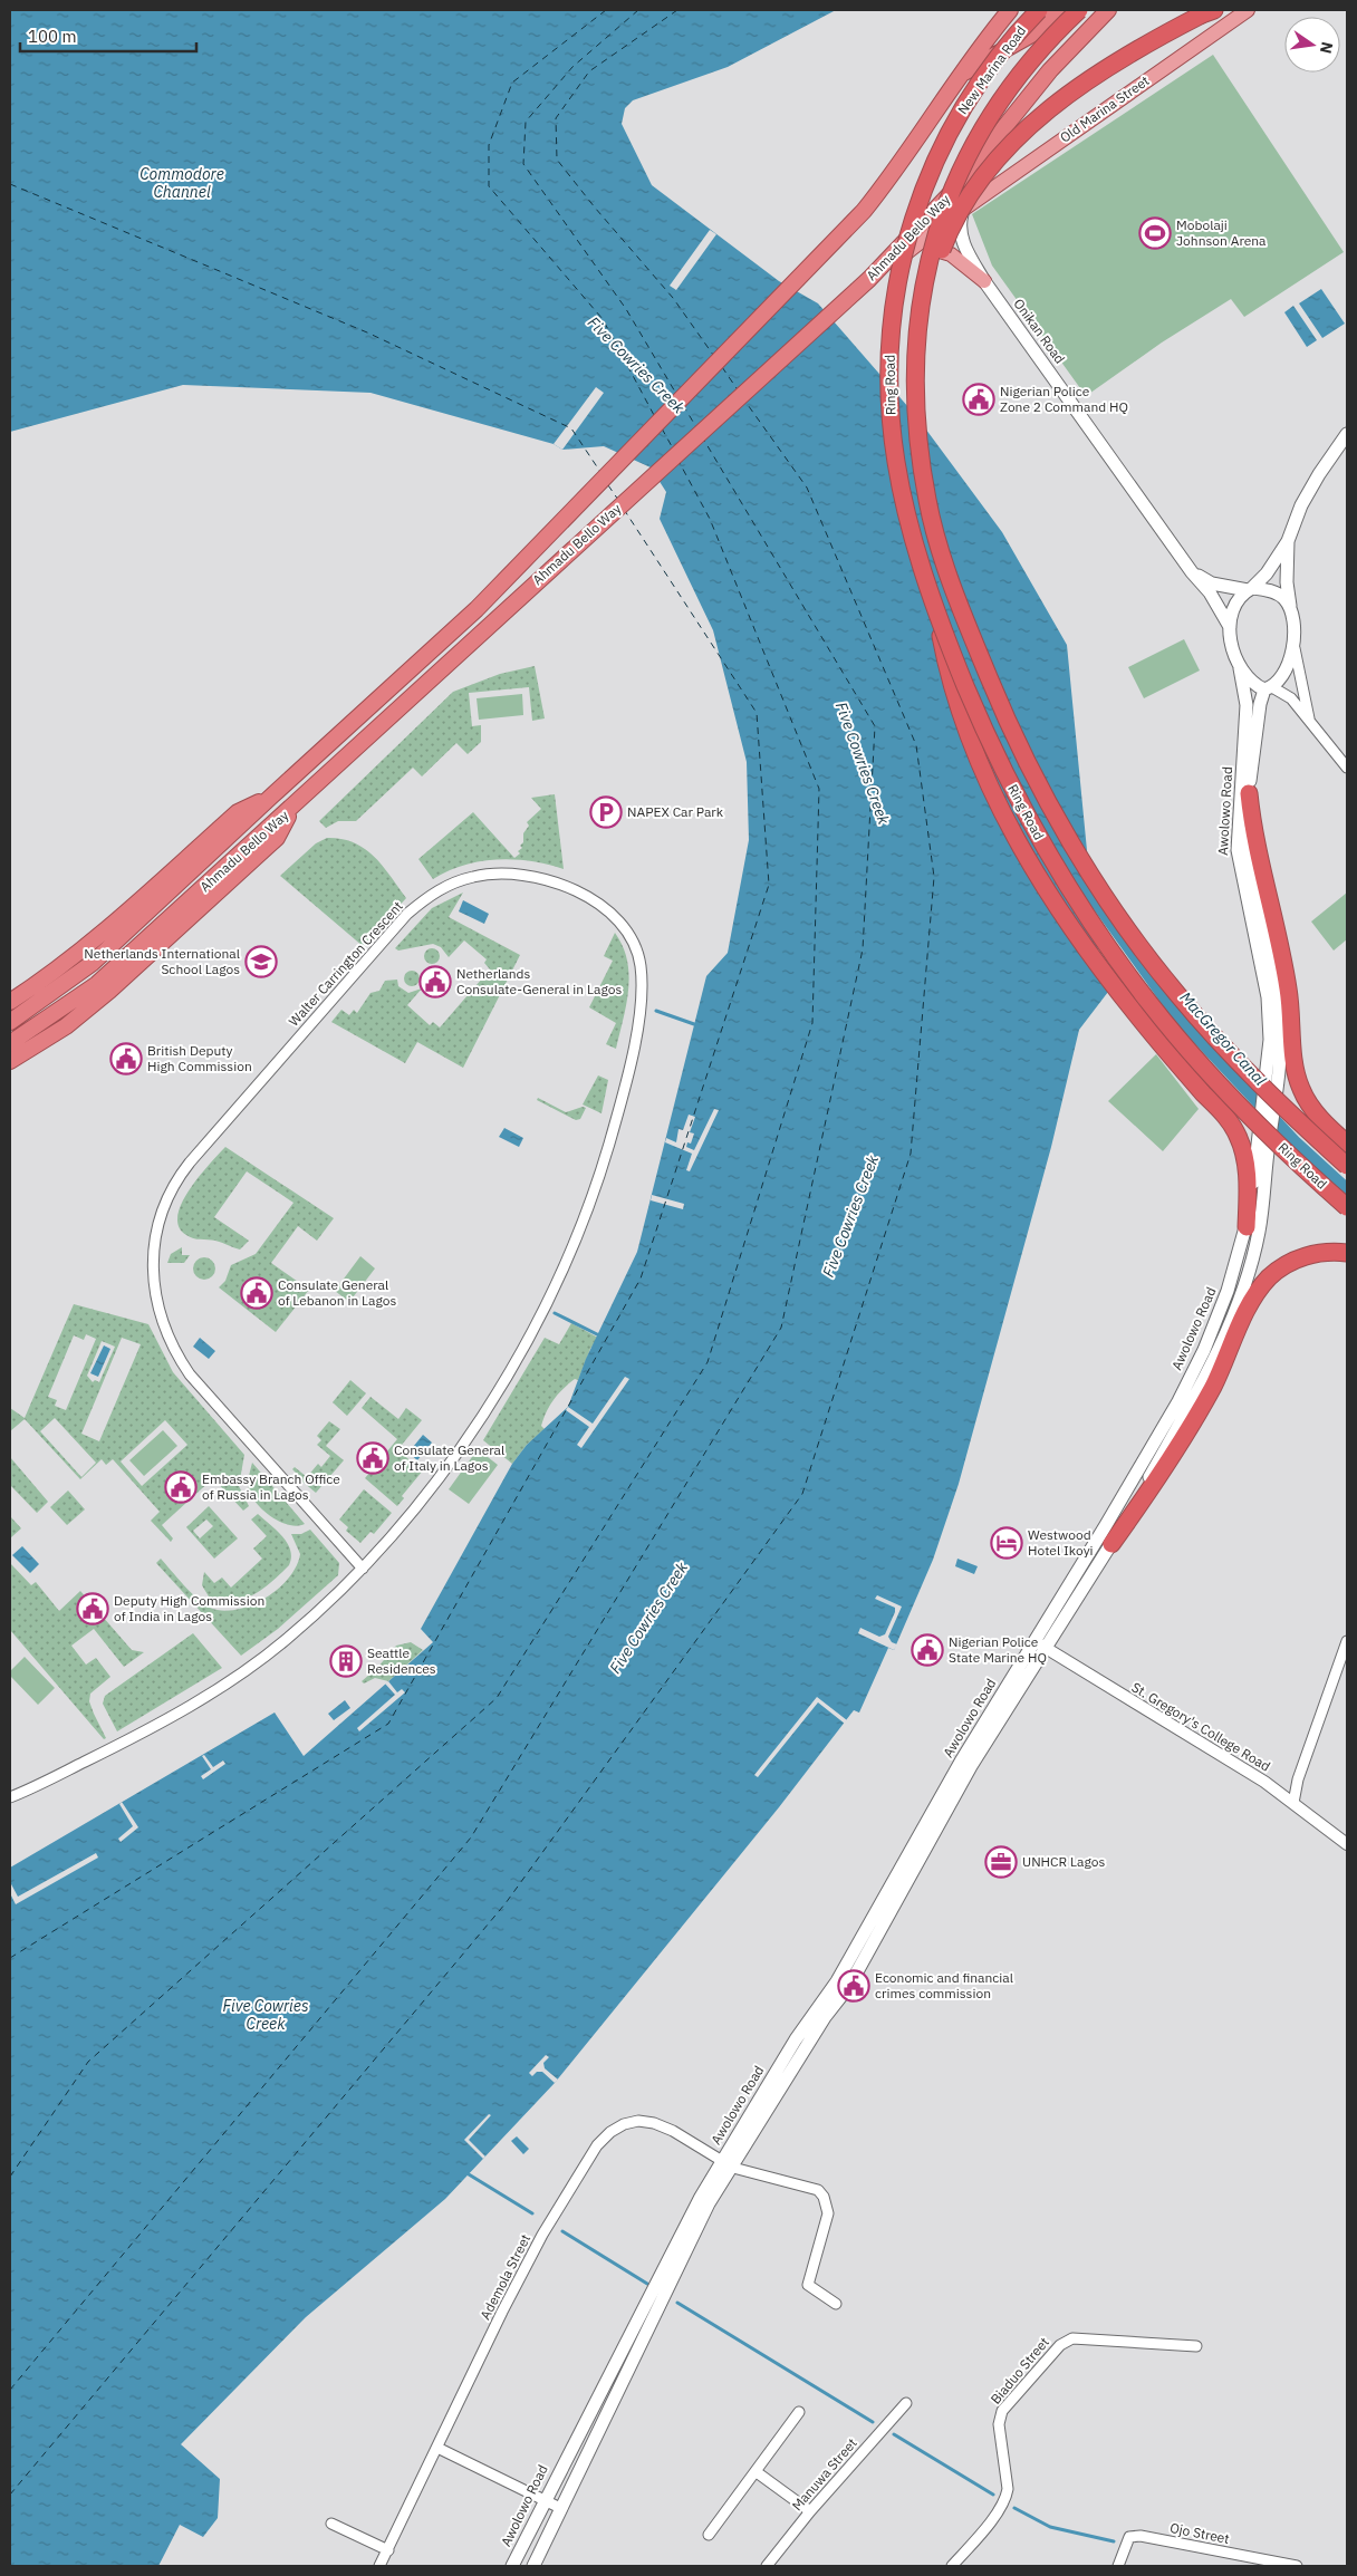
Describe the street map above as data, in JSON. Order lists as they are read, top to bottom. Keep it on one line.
{"streets":{"highway":["New Marina Road","Ahmadu Bello Way","Ring Road"],"main road":["Old Marina Street","Onikan Road","Awolowo Road"],"street":["Walter Carrington Crescent","St. Gregory's College Road","Ademola Street","Biaduo Street","Manuwa Street","Ojo Street"]},"crossings":[["New Marina Road","Ring Road"],["Old Marina Street","Ahmadu Bello Way"],["Old Marina Street","Onikan Road"],["Onikan Road","Awolowo Road"],["Awolowo Road","St. Gregory's College Road"],["Awolowo Road","Ademola Street"]],"water":["Commodore Channel","Five Cowries Creek","MacGregor Canal"],"places":{"sports":["Mobolaji Johnson Arena"],"public building":["Nigerian Police Zone 2 Command HQ","Netherlands Consulate-General in Lagos","British Deputy High Commission","Consulate General of Lebanon in Lagos","Consulate General of Italy in Lagos","Embassy Branch Office of Russia in Lagos","Deputy High Commission of India in Lagos","Nigerian Police State Marine HQ","Economic and financial crimes commission"],"parking":["NAPEX Car Park"],"school or university":["Netherlands International School Lagos"],"hotel":["Westwood Hotel Ikoyi"],"building":["Seattle Residences"],"office":["UNHCR Lagos"]},"scale_bar":"100 m","north":"right"}
